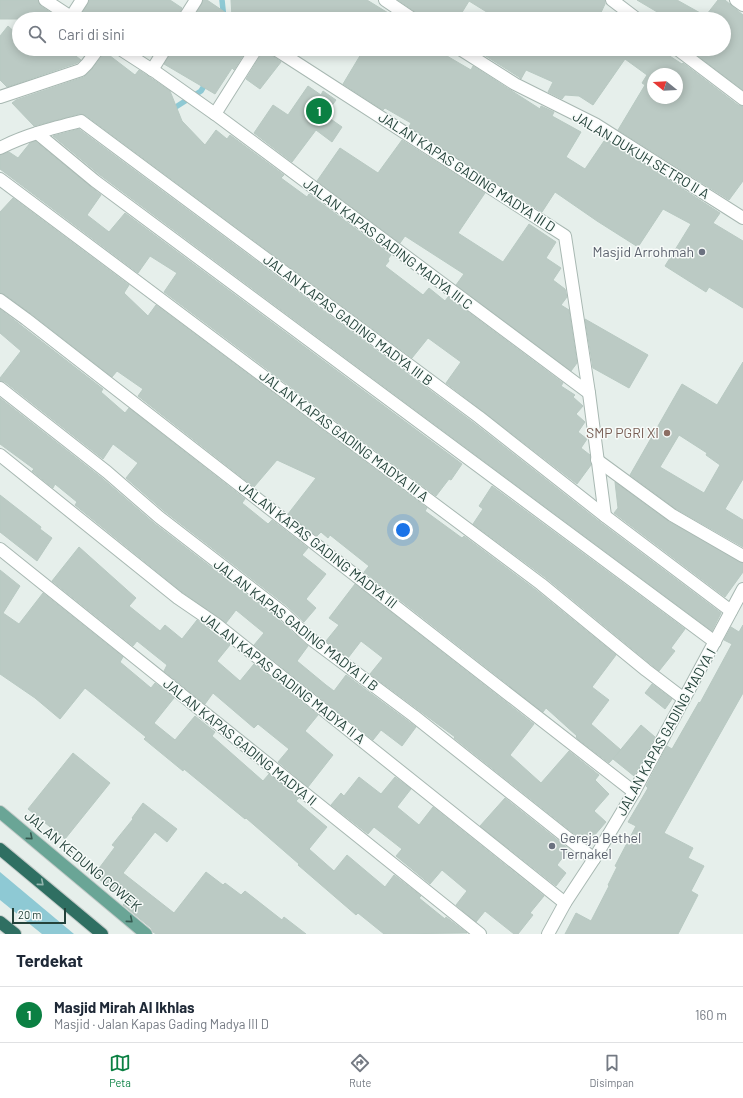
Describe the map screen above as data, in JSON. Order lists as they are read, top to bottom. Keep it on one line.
{"streets":{"main road":["JALAN KEDUNG COWEK"],"street":["JALAN DUKUH SETRO II A","JALAN KAPAS GADING MADYA III D","JALAN KAPAS GADING MADYA III C","JALAN KAPAS GADING MADYA III B","JALAN KAPAS GADING MADYA III A","JALAN KAPAS GADING MADYA III","JALAN KAPAS GADING MADYA II B","JALAN KAPAS GADING MADYA II A","JALAN KAPAS GADING MADYA I","JALAN KAPAS GADING MADYA II"]},"crossings":[["JALAN KAPAS GADING MADYA III D","JALAN KAPAS GADING MADYA III C"],["JALAN KAPAS GADING MADYA III B","JALAN KAPAS GADING MADYA I"],["JALAN KAPAS GADING MADYA III A","JALAN KAPAS GADING MADYA I"],["JALAN KAPAS GADING MADYA III","JALAN KAPAS GADING MADYA I"],["JALAN KAPAS GADING MADYA II B","JALAN KAPAS GADING MADYA I"],["JALAN KAPAS GADING MADYA II A","JALAN KAPAS GADING MADYA I"]],"one_way":["JALAN KEDUNG COWEK"],"places":["Masjid Arrohmah","SMP PGRI XI","Gereja Bethel Ternakel"],"scale_bar":"20 m","north":"left","page":{"search":"Cari di sini","pins":"1","scale":"20 m","heading":"Terdekat","list":[{"mark":"1","name":"Masjid Mirah Al Ikhlas","note":"Masjid · Jalan Kapas Gading Madya III D","value":"160 m"}],"nav":["Peta","Rute","Disimpan"]}}
